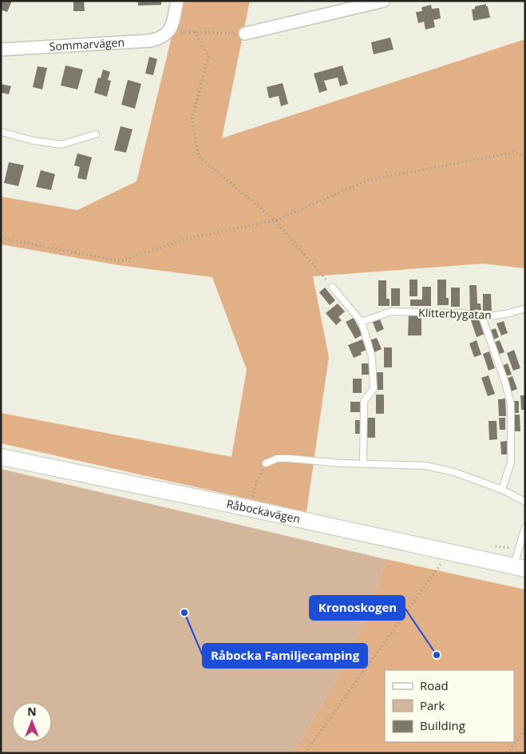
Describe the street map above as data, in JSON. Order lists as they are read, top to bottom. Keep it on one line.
{"streets":{"street":["Sommarvägen","Råbockavägen"],"lane":["Klitterbygatan"]},"places":["Råbocka Familjecamping","Kronoskogen"],"legend":["Road","Park","Building"],"north":"top"}
